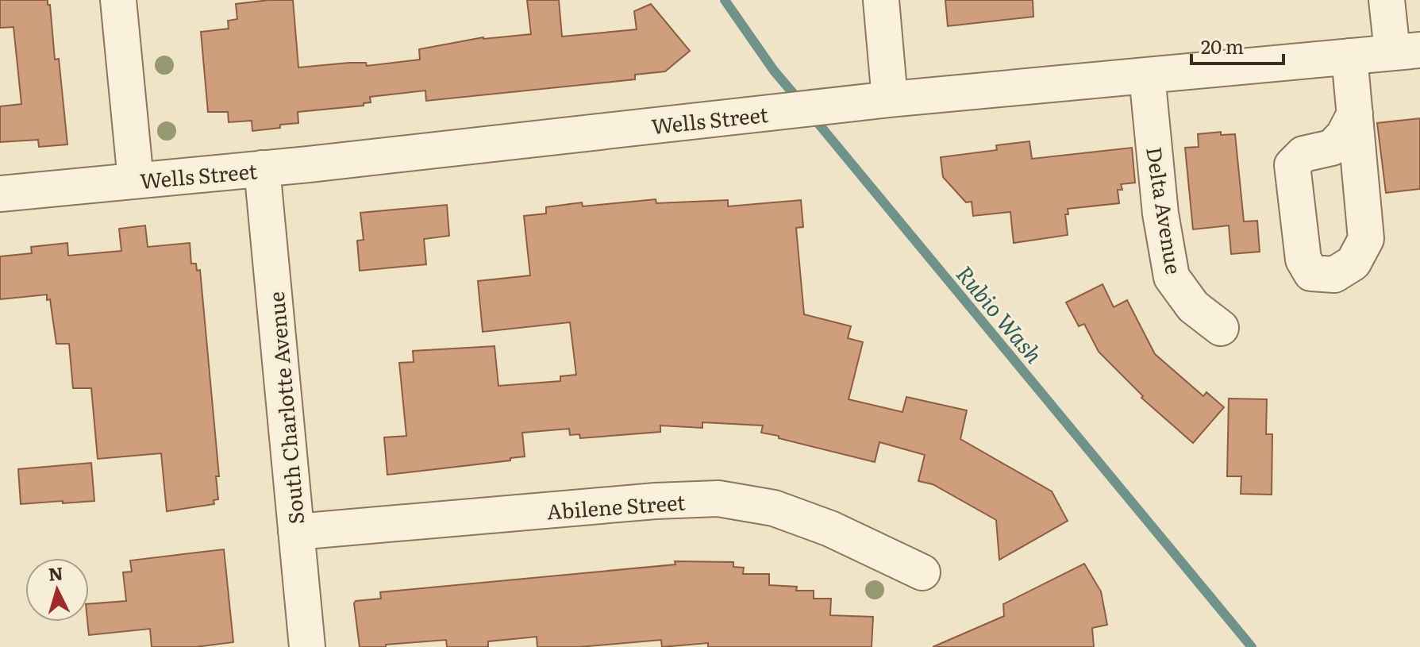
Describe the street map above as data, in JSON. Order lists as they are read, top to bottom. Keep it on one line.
{"streets":{"street":["Wells Street","Delta Avenue","South Charlotte Avenue","Abilene Street"]},"crossings":[["Wells Street","Delta Avenue"],["Wells Street","South Charlotte Avenue"],["South Charlotte Avenue","Abilene Street"]],"water":["Rubio Wash"],"scale_bar":"20 m","north":"top"}
